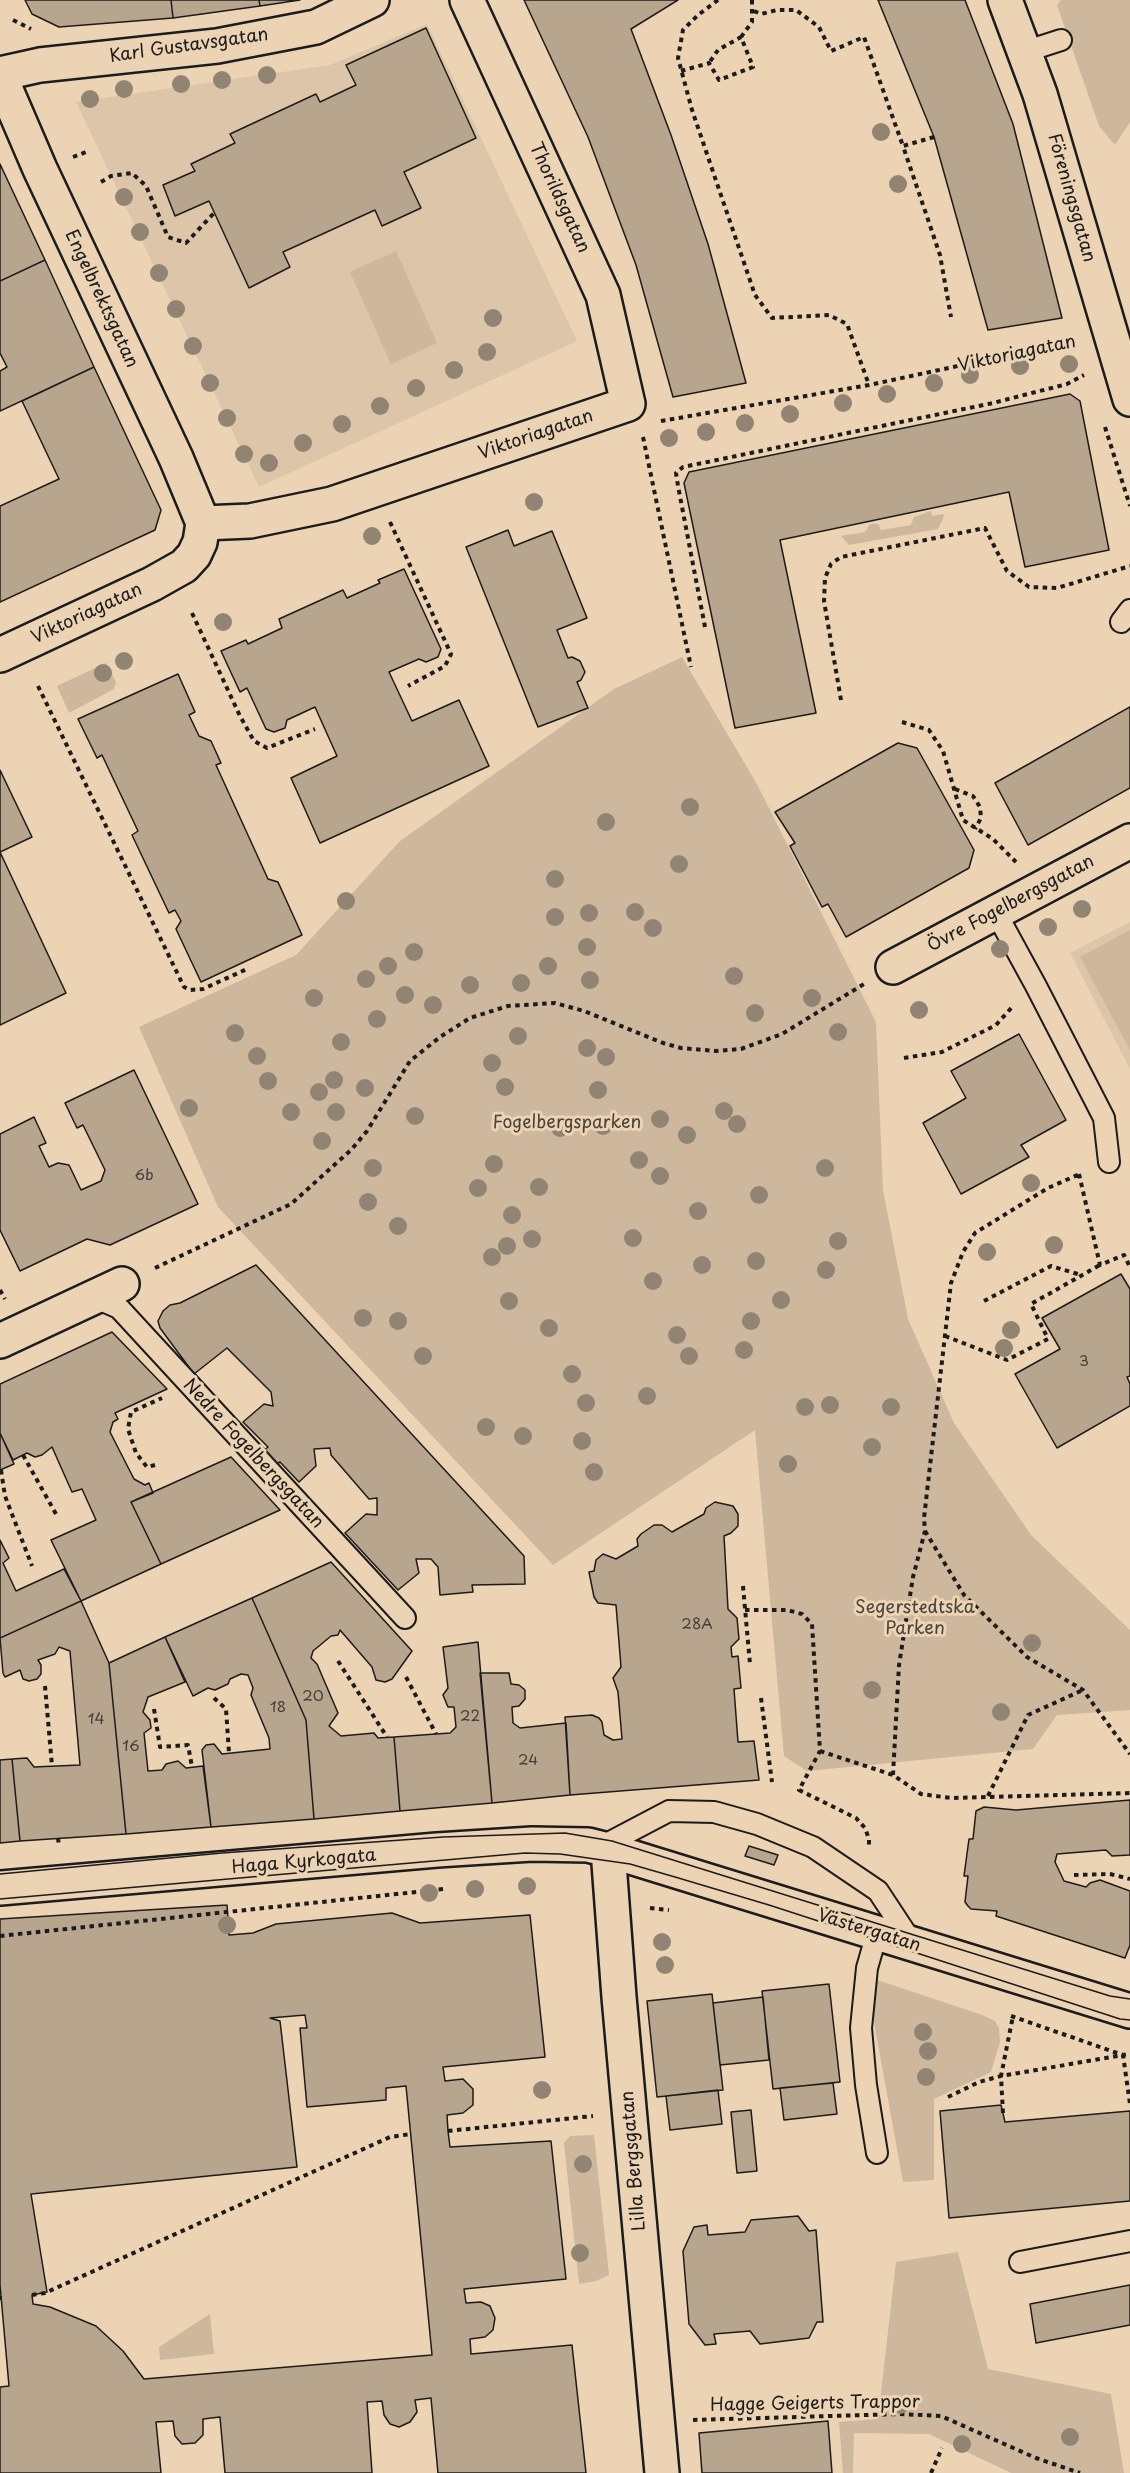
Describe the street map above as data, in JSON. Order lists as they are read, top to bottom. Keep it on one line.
{"streets":{"street":["Karl Gustavsgatan","Thorildsgatan","Föreningsgatan","Engelbrektsgatan","Viktoriagatan","Övre Fogelbergsgatan","Haga Kyrkogata","Västergatan","Lilla Bergsgatan"],"lane":["Nedre Fogelbergsgatan"],"path":["Hagge Geigerts Trappor"]},"crossings":[["Karl Gustavsgatan","Engelbrektsgatan"],["Thorildsgatan","Viktoriagatan"],["Föreningsgatan","Viktoriagatan"],["Engelbrektsgatan","Viktoriagatan"],["Haga Kyrkogata","Västergatan"],["Haga Kyrkogata","Lilla Bergsgatan"],["Västergatan","Lilla Bergsgatan"]],"parks":["Fogelbergsparken","Segerstedtska Parken"],"house_numbers":["6b","3","28A","20","18","22","14","16","24"]}
